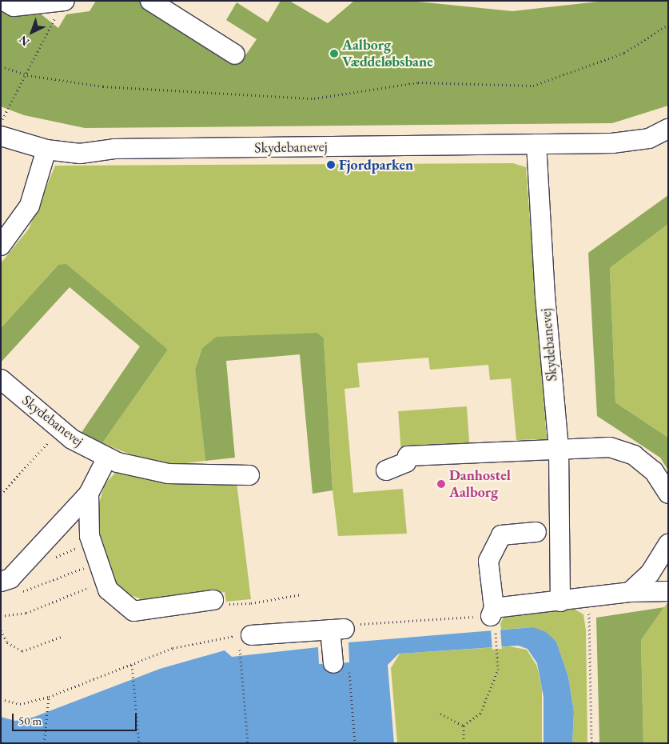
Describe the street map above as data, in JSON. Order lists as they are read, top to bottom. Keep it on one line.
{"streets":{"street":["Skydebanevej"]},"places":["Aalborg Væddeløbsbane","Fjordparken","Danhostel Aalborg"],"scale_bar":"50 m","north":"bottom left"}
